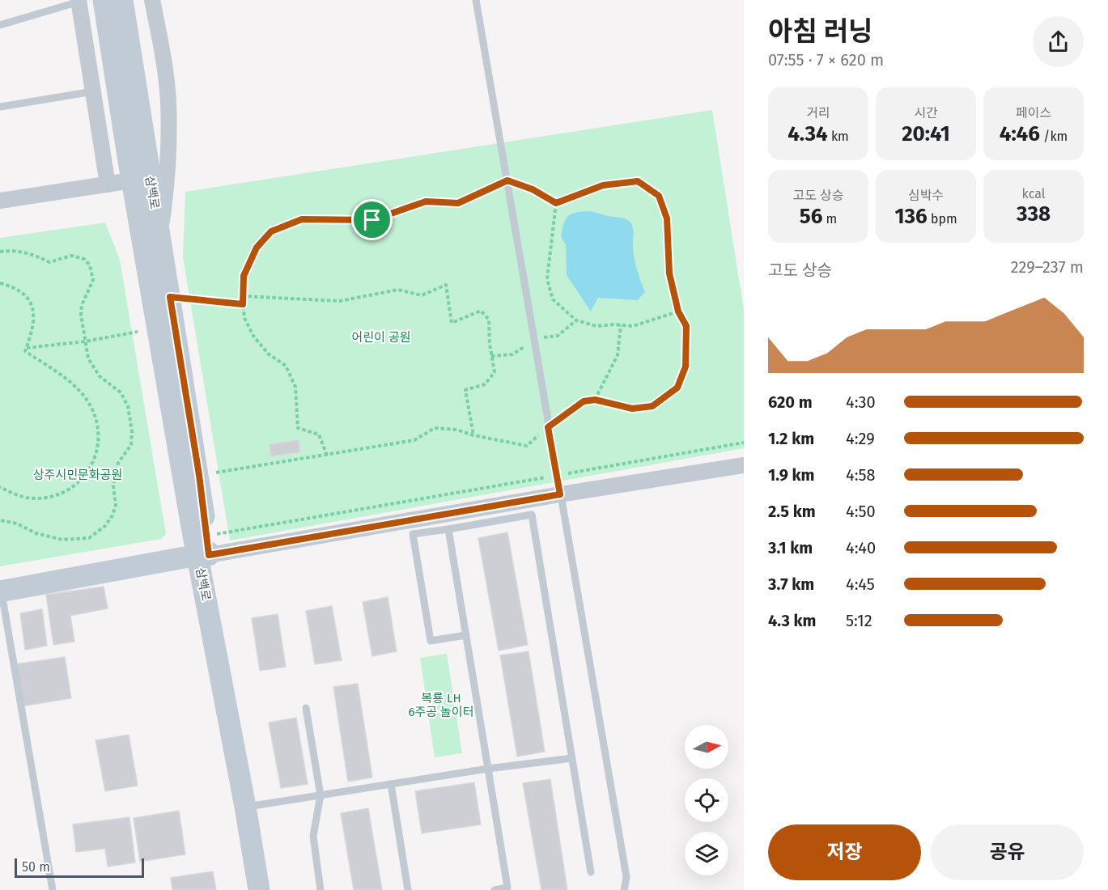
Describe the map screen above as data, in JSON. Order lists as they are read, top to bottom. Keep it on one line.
{"streets":{"street":["삼백로"]},"parks":["어린이 공원","상주시민문화공원","복룡 LH 6주공 놀이터"],"scale_bar":"50 m","north":"right","page":{"heading":["아침 러닝","07:55 · 7 × 620 m"],"stats":[["거리","4.34 km"],["시간","20:41"],["페이스","4:46 /km"],["고도 상승","56 m"],["심박수","136 bpm"],["kcal","338"]],"chart":["고도 상승","229–237 m"],"list":[{"name":"620 m","note":"4:30"},{"name":"1.2 km","note":"4:29"},{"name":"1.9 km","note":"4:58"},{"name":"2.5 km","note":"4:50"},{"name":"3.1 km","note":"4:40"},{"name":"3.7 km","note":"4:45"},{"name":"4.3 km","note":"5:12"}],"buttons":["저장","공유"],"scale":"50 m"}}
